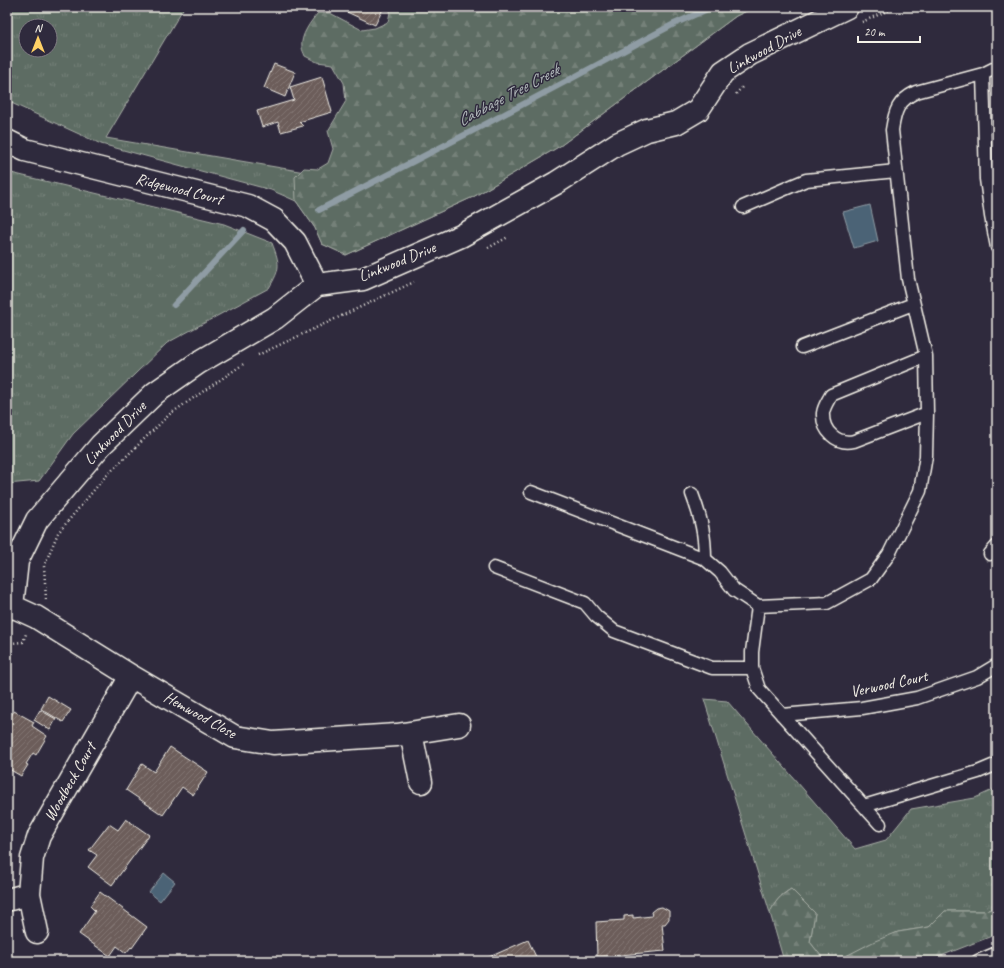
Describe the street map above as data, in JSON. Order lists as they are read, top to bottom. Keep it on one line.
{"streets":{"street":["Linkwood Drive","Ridgewood Court","Hemwood Close","Woodbeck Court"],"lane":["Verwood Court"]},"crossings":[["Linkwood Drive","Ridgewood Court"],["Linkwood Drive","Hemwood Close"],["Hemwood Close","Woodbeck Court"]],"water":["Cabbage Tree Creek"],"scale_bar":"20 m","north":"top"}
